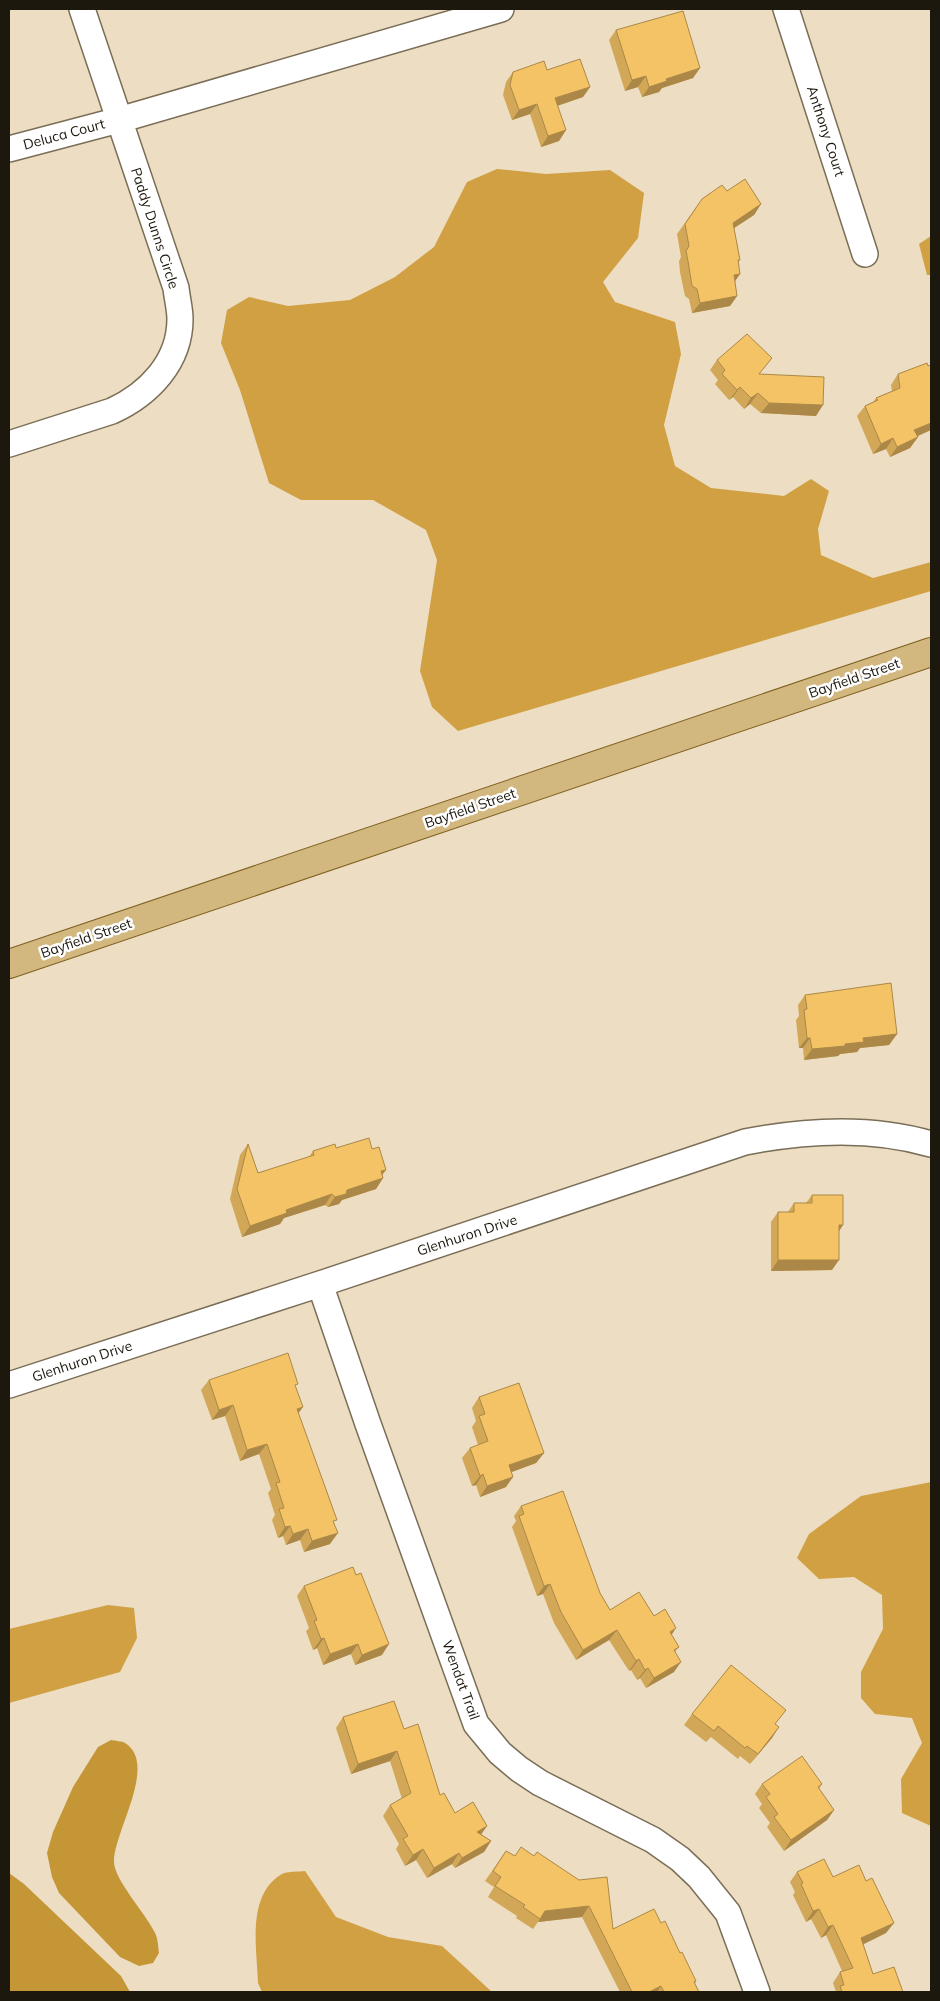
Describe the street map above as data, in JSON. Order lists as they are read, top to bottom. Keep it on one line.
{"streets":{"main road":["Bayfield Street"],"street":["Anthony Court","Deluca Court","Paddy Dunns Circle","Glenhuron Drive","Wendat Trail"]},"crossings":[["Deluca Court","Paddy Dunns Circle"],["Glenhuron Drive","Wendat Trail"]]}
